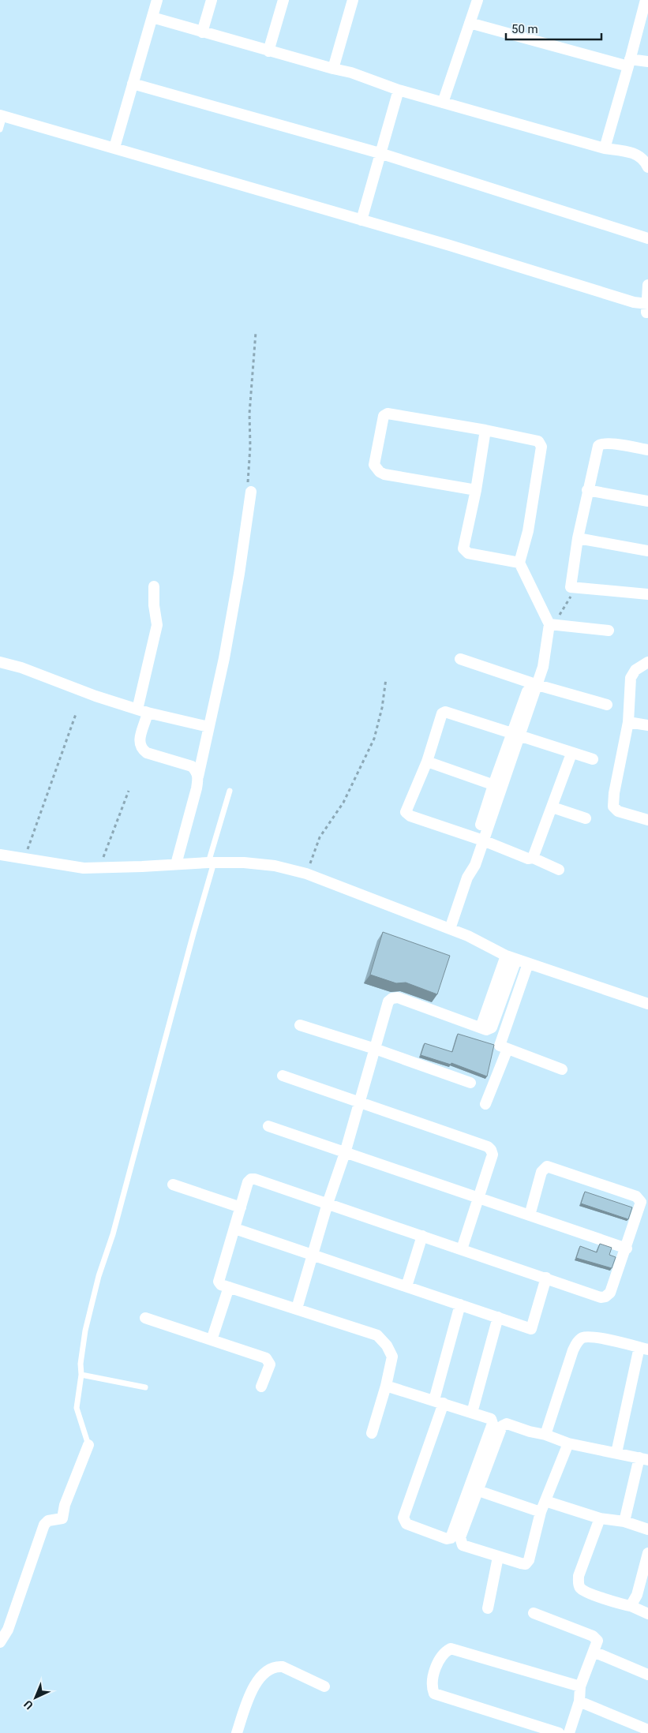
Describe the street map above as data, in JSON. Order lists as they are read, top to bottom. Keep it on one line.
{"scale_bar":"50 m","north":"bottom left"}
